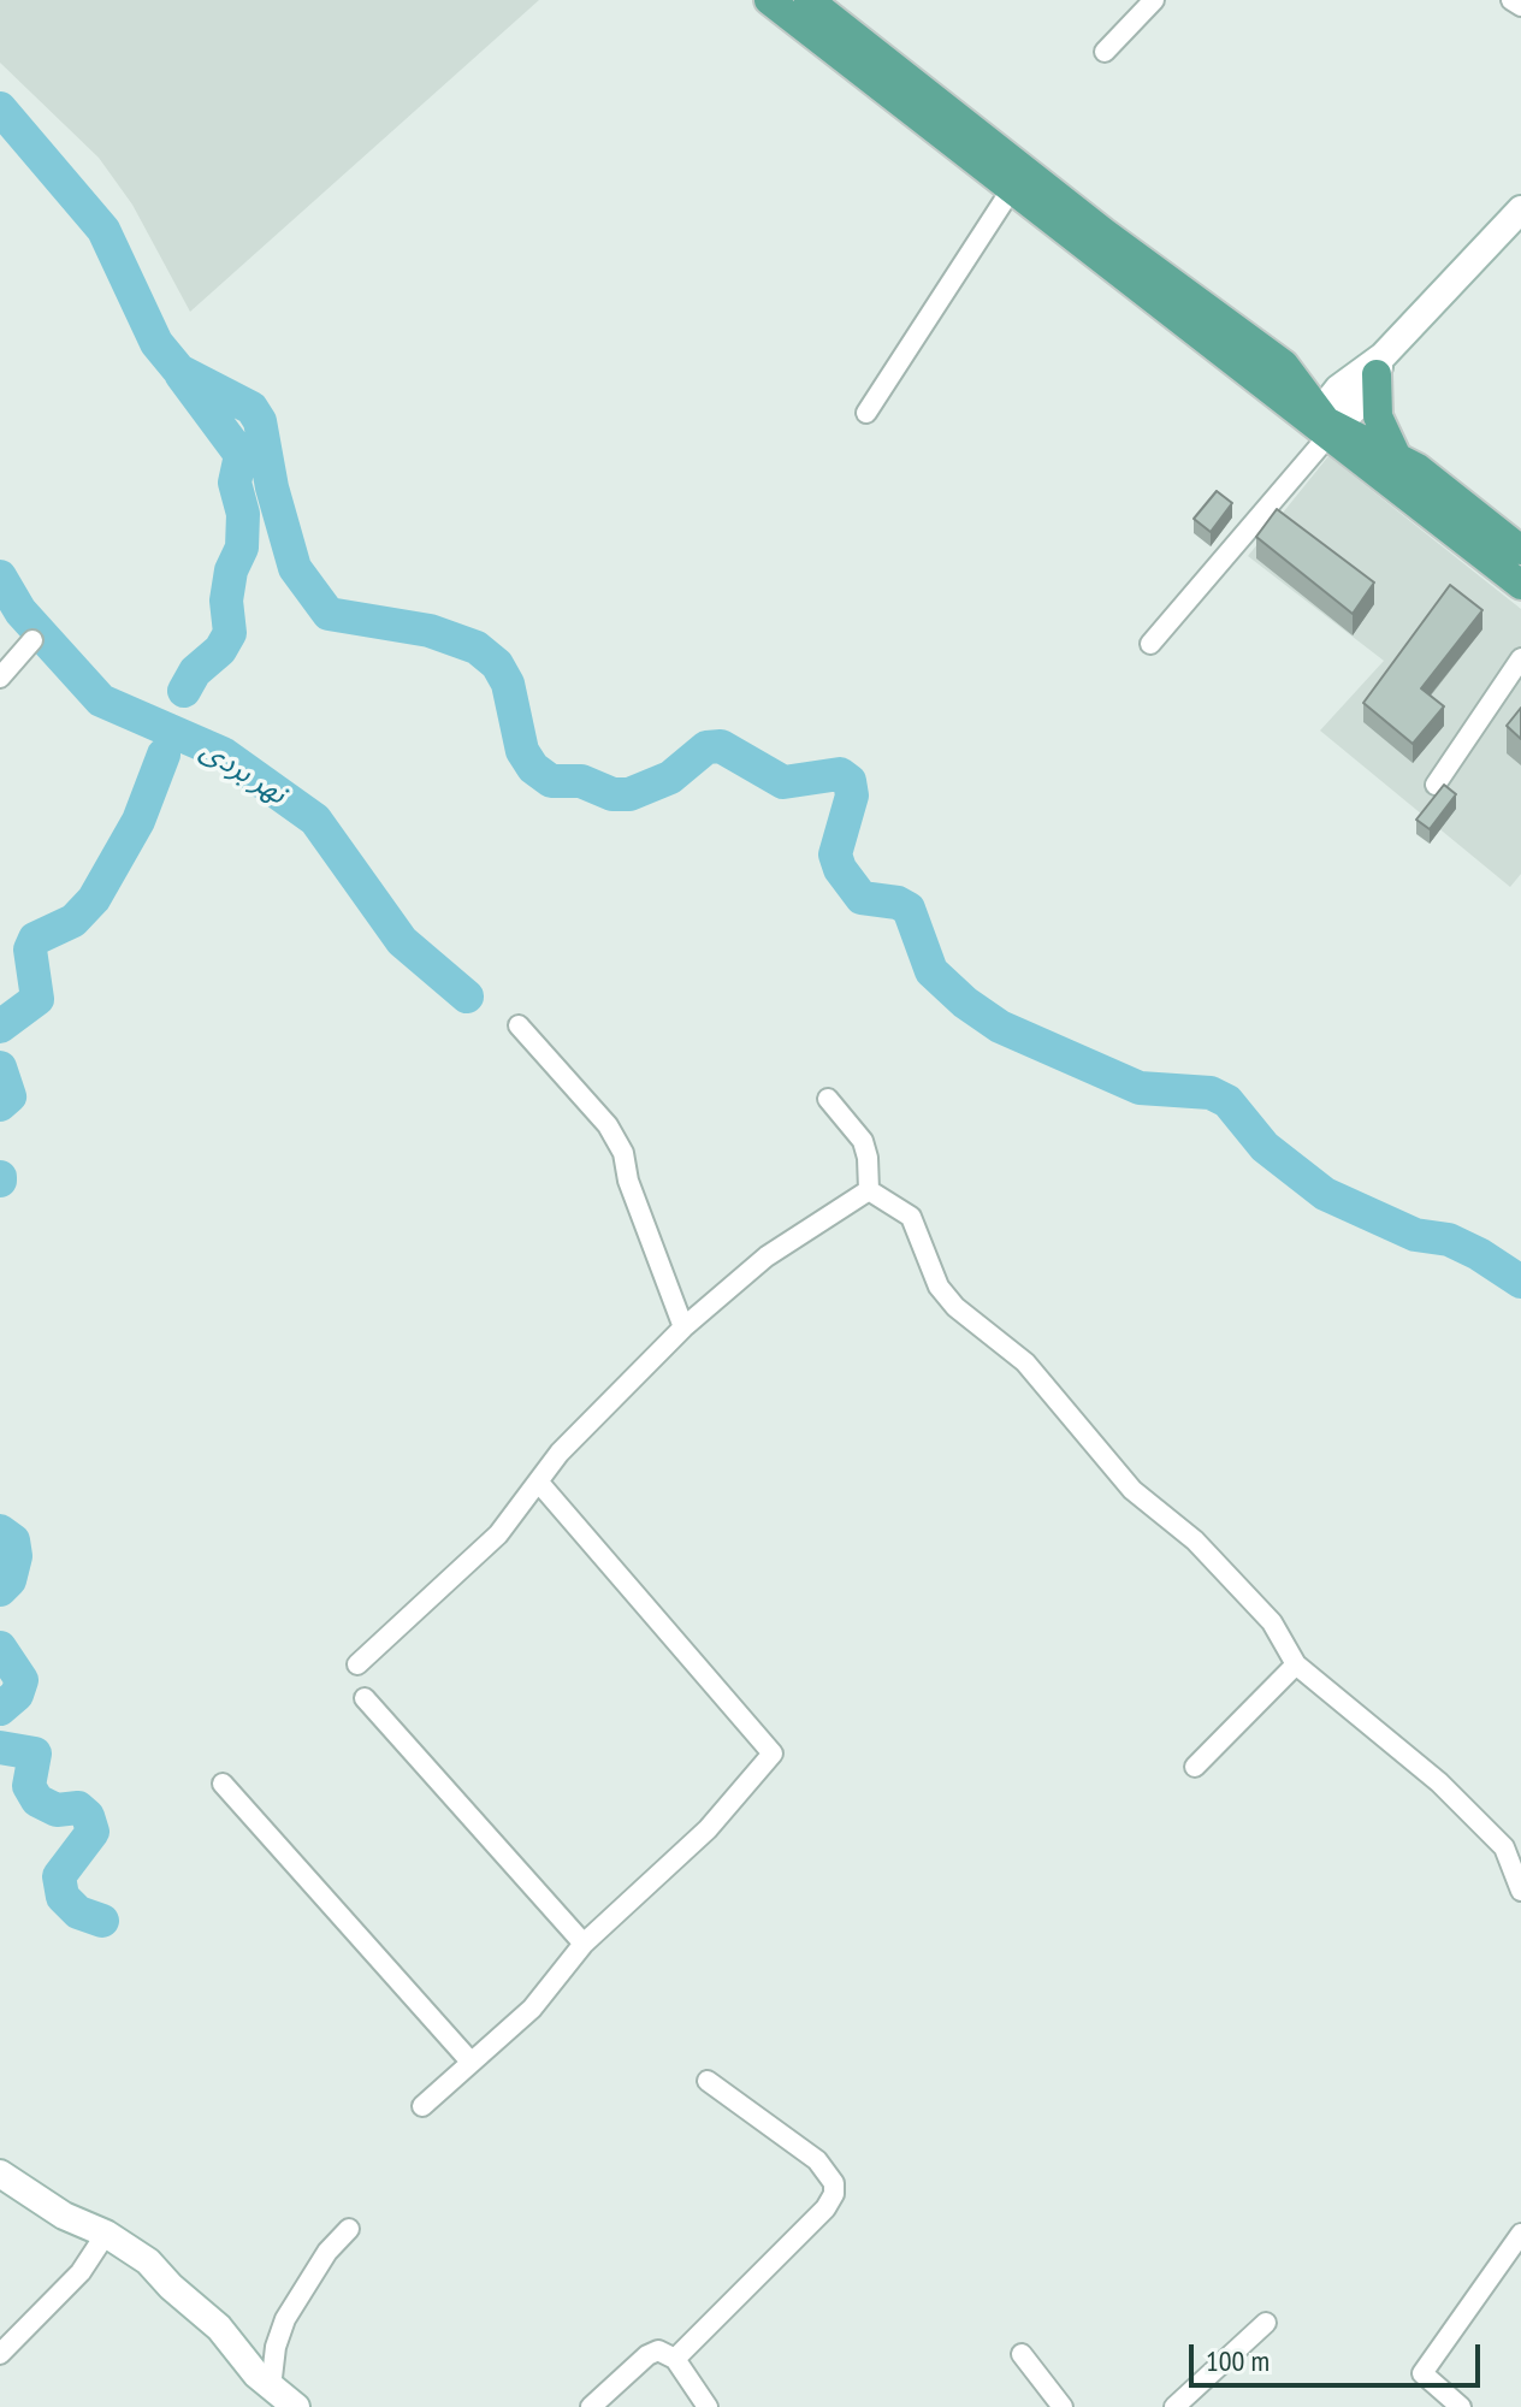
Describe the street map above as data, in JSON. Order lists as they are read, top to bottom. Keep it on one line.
{"water":["نهر بردى"],"scale_bar":"100 m"}
